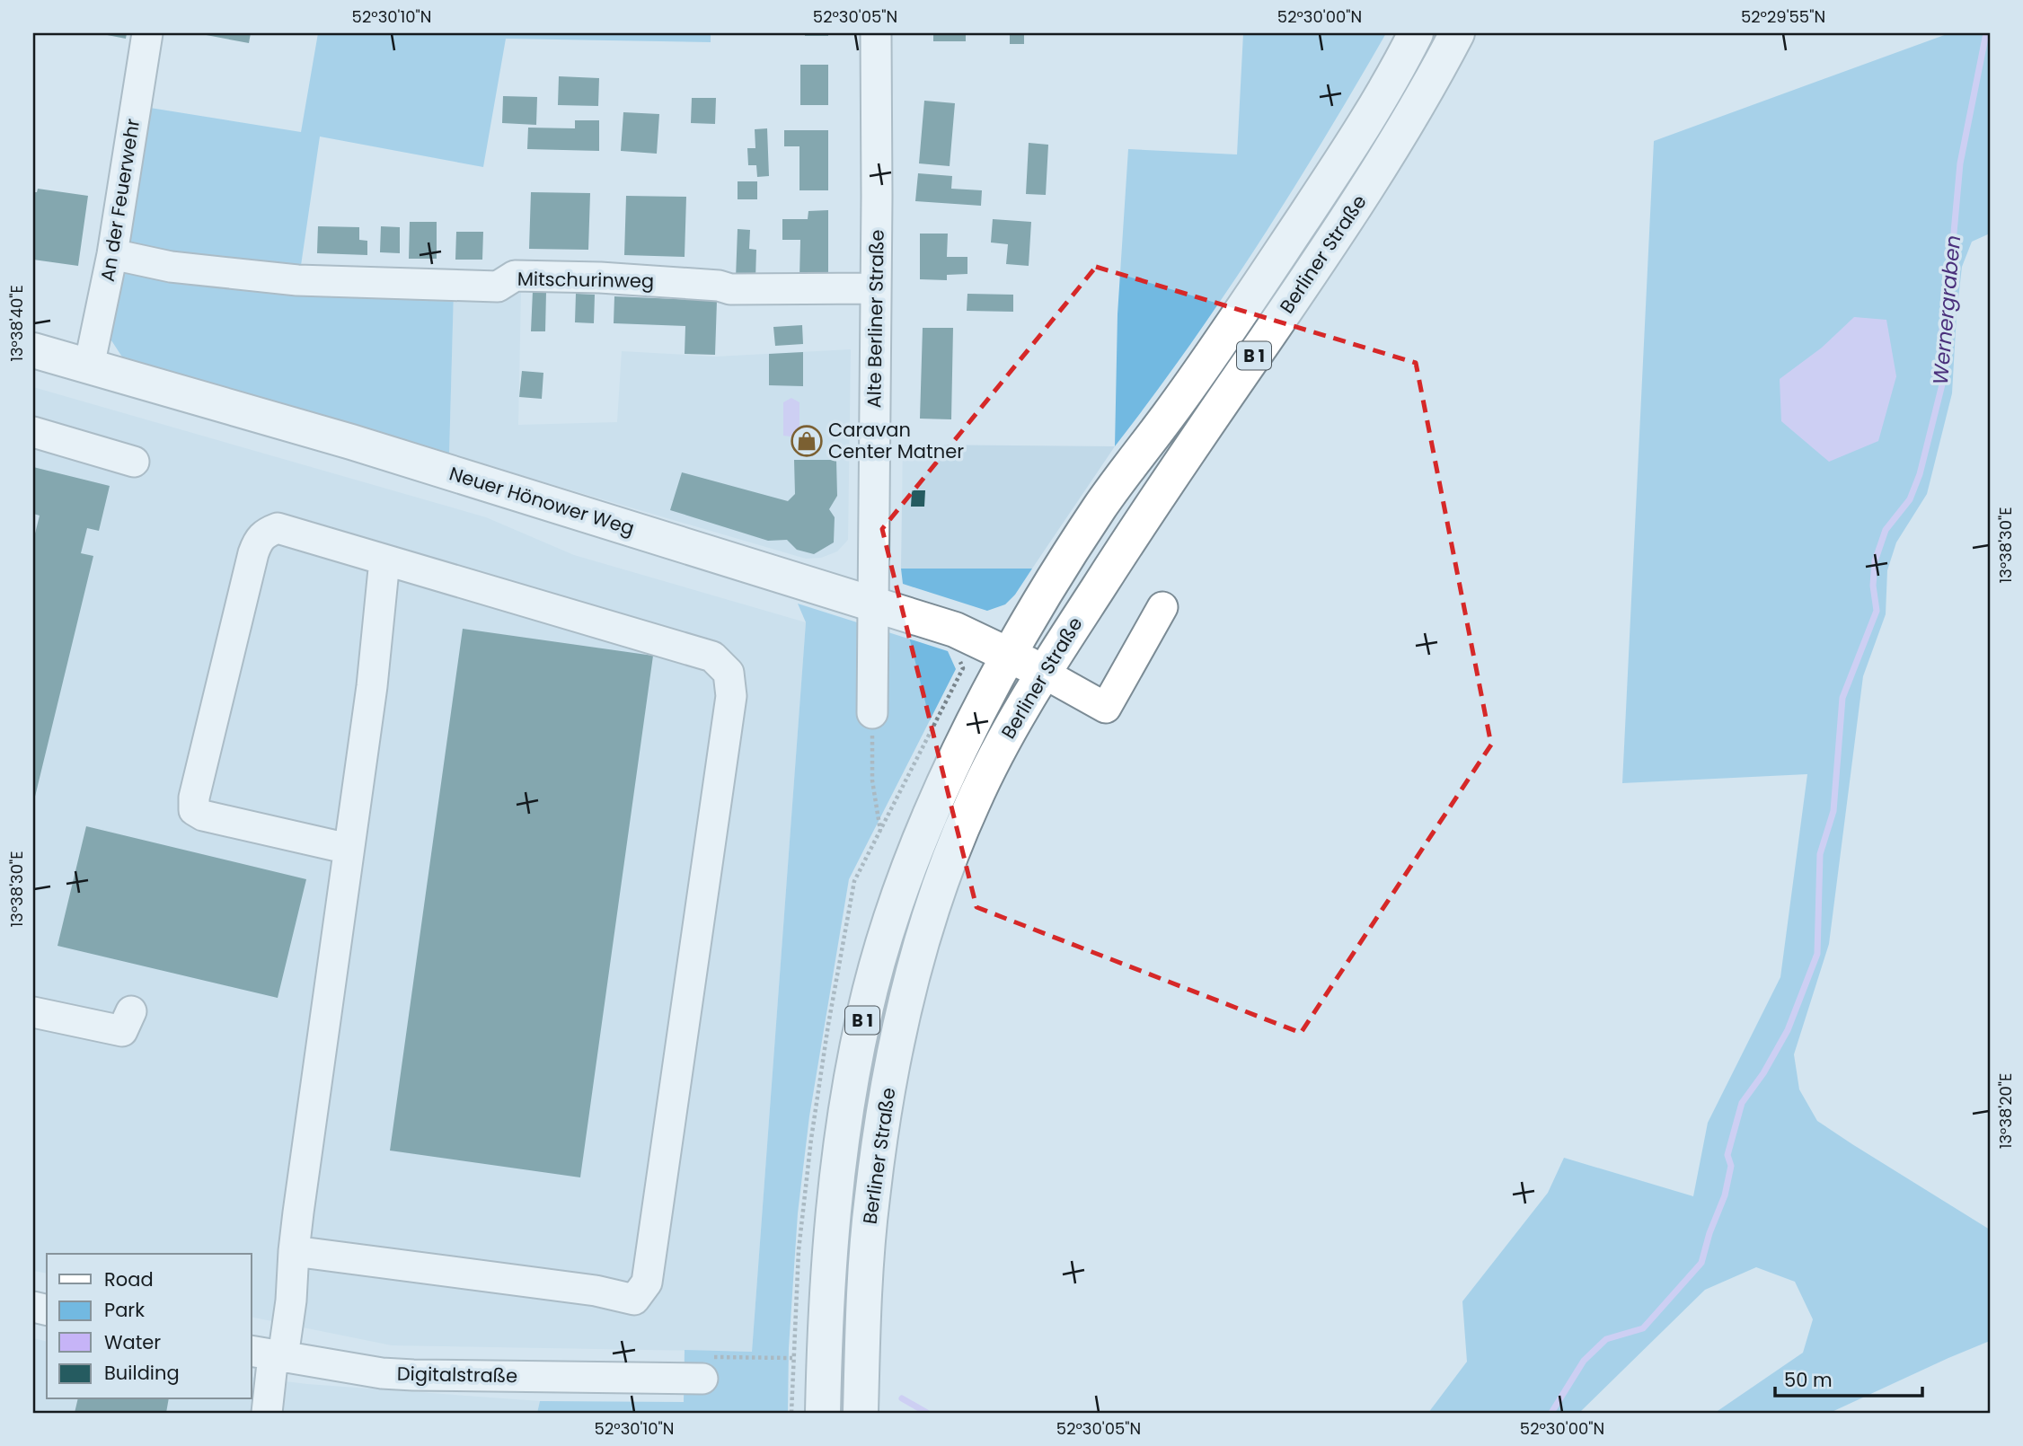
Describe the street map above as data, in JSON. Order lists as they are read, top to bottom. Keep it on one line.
{"streets":{"main road":["Berliner Straße","B 1","Neuer Hönower Weg"],"street":["An der Feuerwehr","Mitschurinweg","Alte Berliner Straße","Digitalstraße"]},"crossings":[["An der Feuerwehr","Mitschurinweg"],["An der Feuerwehr","Neuer Hönower Weg"],["Berliner Straße","Neuer Hönower Weg"],["Mitschurinweg","Alte Berliner Straße"],["Alte Berliner Straße","Neuer Hönower Weg"]],"water":["Wernergraben"],"places":{"shop":["Caravan Center Matner"]},"legend":["Road","Park","Water","Building"],"scale_bar":"50 m","coordinates":["52°30'10\"N","52°30'05\"N","52°30'00\"N","52°29'55\"N","13°38'40\"E","13°38'30\"E","13°38'20\"E"]}
